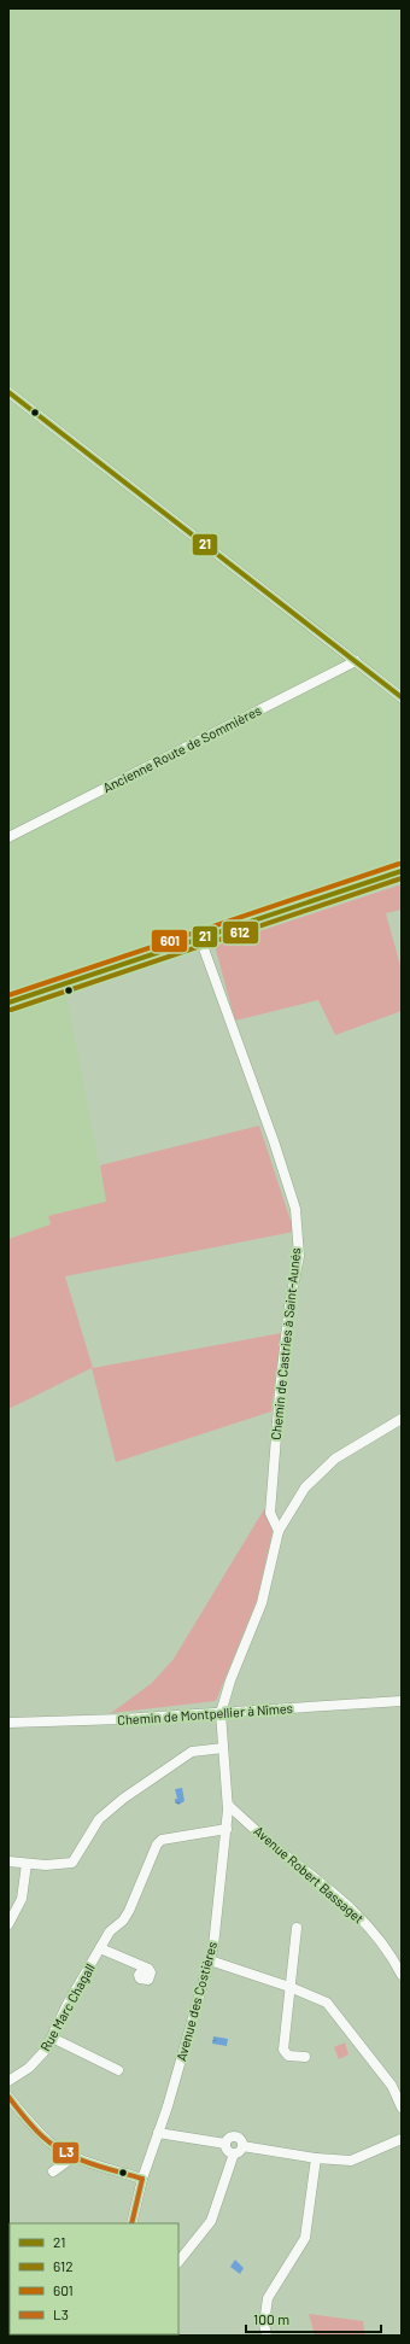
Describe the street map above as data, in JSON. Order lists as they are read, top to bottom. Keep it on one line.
{"streets":{"street":["Ancienne Route de Sommières","Chemin de Castries à Saint-Aunés","Chemin de Montpellier à Nîmes","Avenue Robert Bassaget","Avenue des Costières","Rue Marc Chagall"]},"crossings":[["Chemin de Montpellier à Nîmes","Avenue des Costières"],["Avenue Robert Bassaget","Avenue des Costières"],["Avenue des Costières","Rue Marc Chagall"]],"lines":["transit line 21","transit line 601","transit line 612","transit line L3"],"legend":["21","612","601","L3"],"scale_bar":"100 m"}
